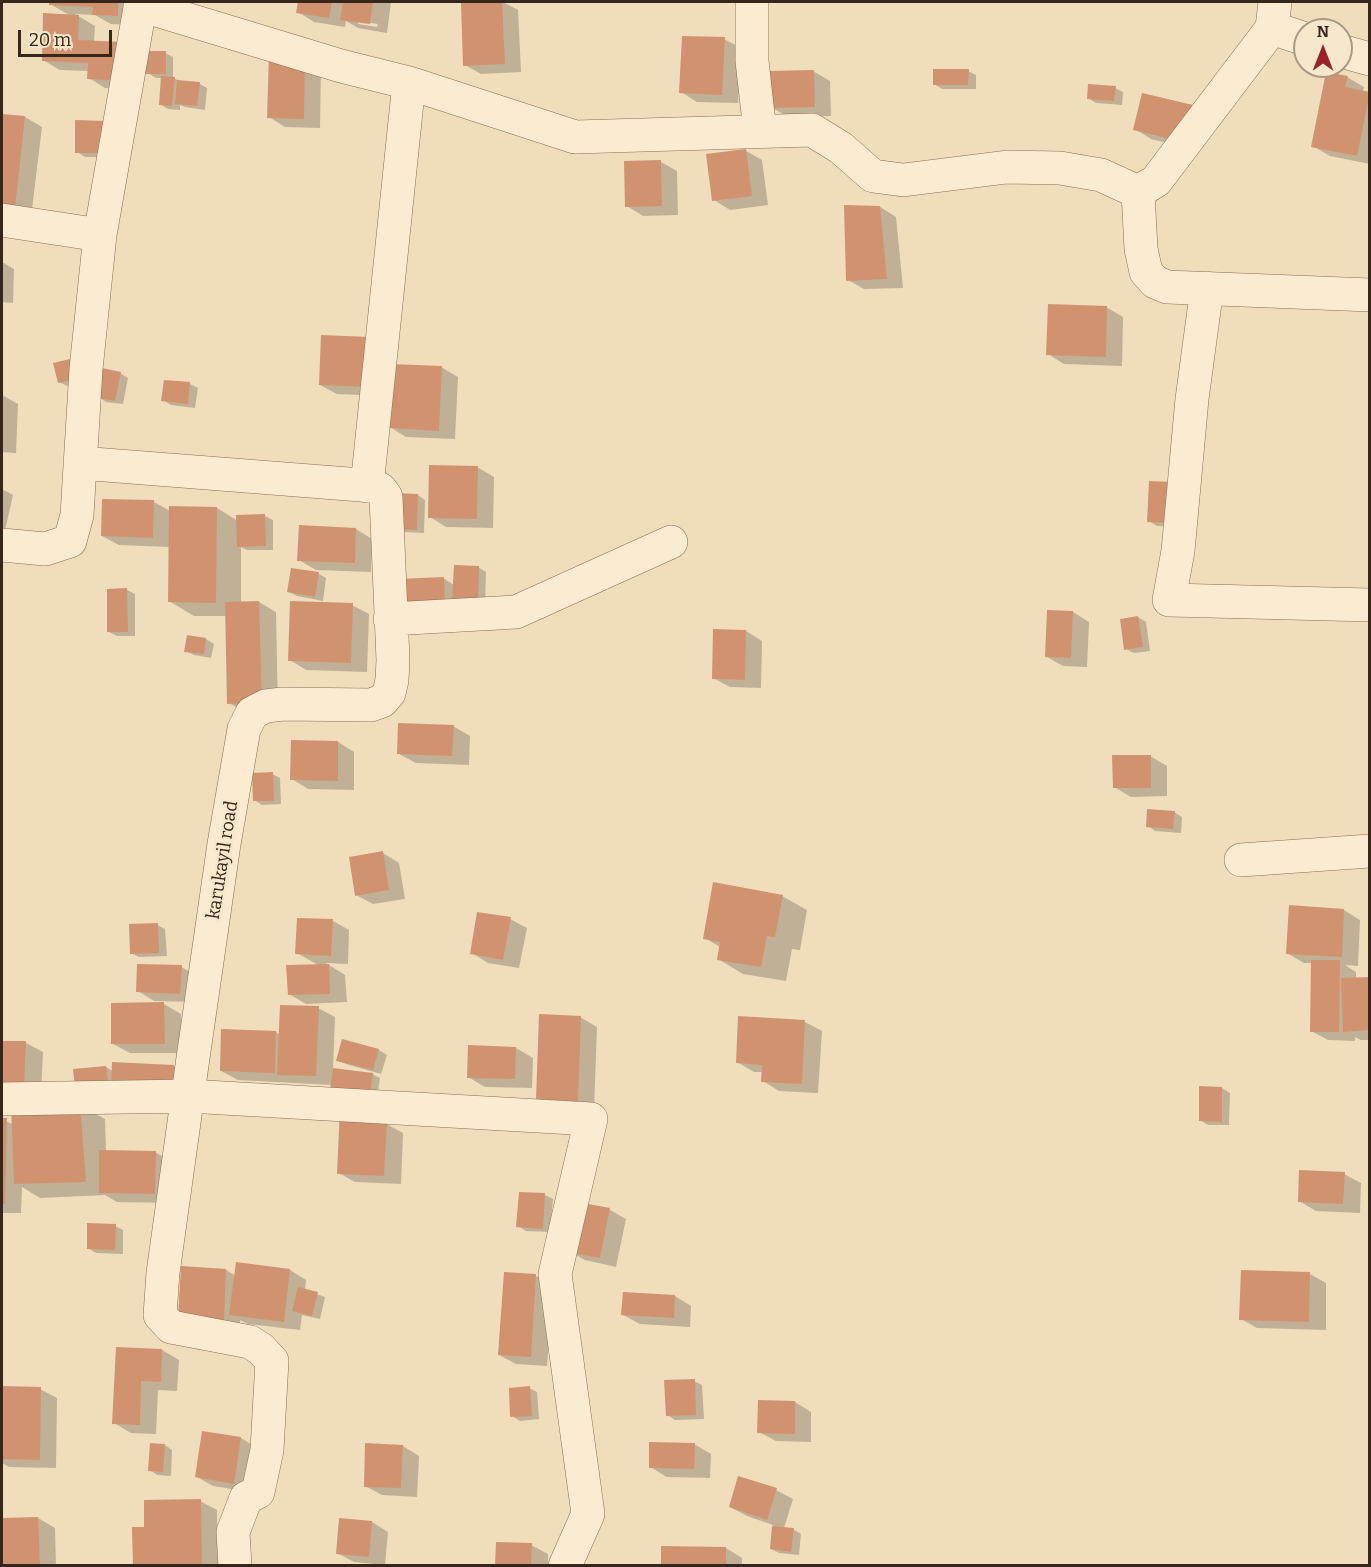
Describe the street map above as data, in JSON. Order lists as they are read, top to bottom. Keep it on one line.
{"streets":{"street":["karukayil road"]},"scale_bar":"20 m","north":"top"}
